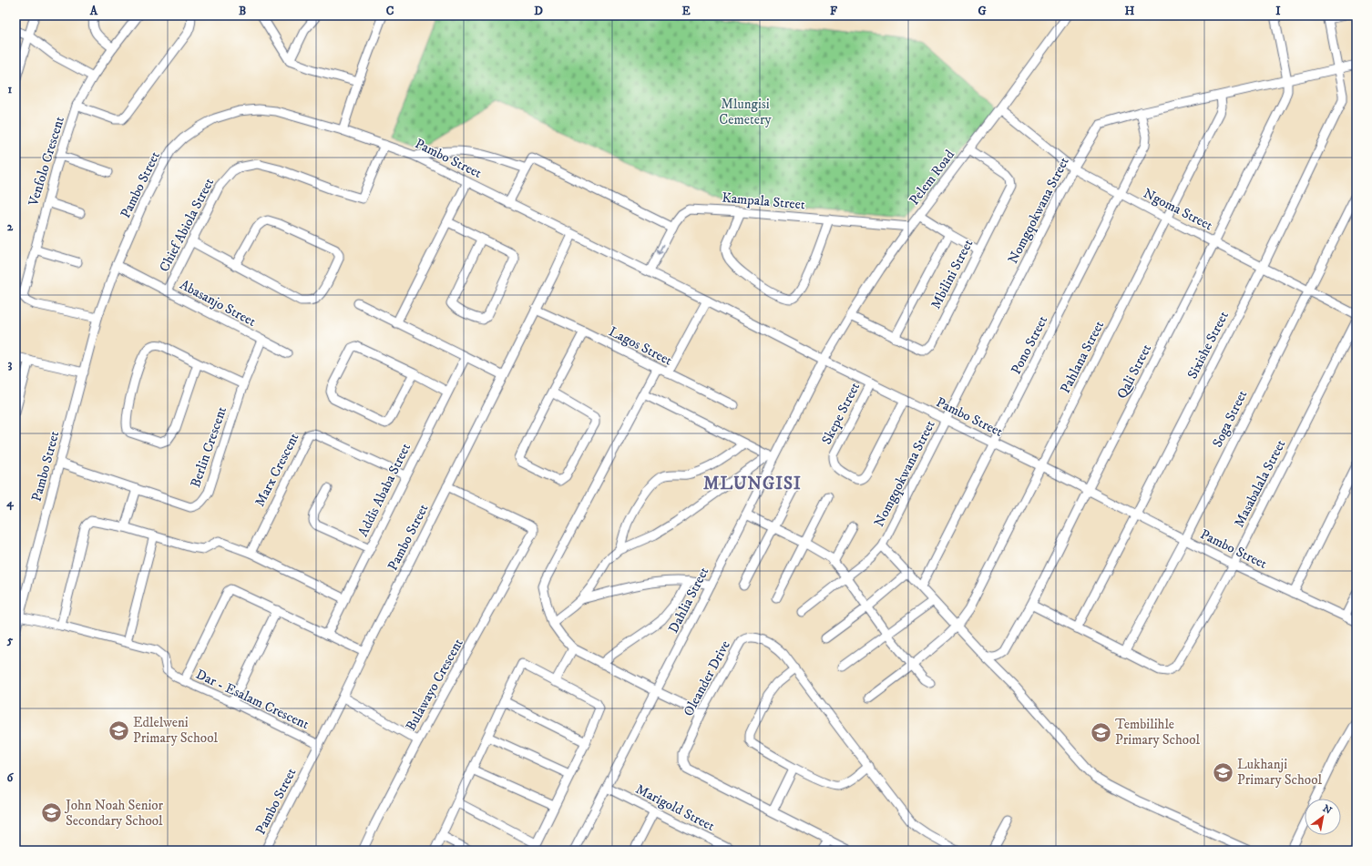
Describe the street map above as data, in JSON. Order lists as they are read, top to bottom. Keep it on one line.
{"streets":{"street":["Pambo Street","Venfolo Crescent","Pelem Road","Kampala Street","Ngoma Street","Nomgqokwana Street","Chief Abiola Street","Mbilini Street","Abasanjo Street","Pono Street","Sixishe Street","Lagos Street","Pahlana Street","Qali Street","Skepe Street","Soga Street","Berlin Crescent","Marx Crescent","Masabalala Street","Addis Ababa Street","Dahlia Street","Oleander Drive","Bulawayo Crescent","Dar - Esalam Crescent","Marigold Street"]},"crossings":[["Pambo Street","Venfolo Crescent"],["Pambo Street","Pelem Road"],["Pambo Street","Kampala Street"],["Pambo Street","Nomgqokwana Street"],["Pambo Street","Chief Abiola Street"],["Pambo Street","Abasanjo Street"],["Pambo Street","Pono Street"],["Pambo Street","Sixishe Street"],["Pambo Street","Lagos Street"],["Pambo Street","Pahlana Street"],["Pambo Street","Qali Street"],["Pambo Street","Skepe Street"],["Pambo Street","Soga Street"],["Pambo Street","Berlin Crescent"],["Pambo Street","Masabalala Street"],["Pambo Street","Dahlia Street"],["Pambo Street","Bulawayo Crescent"],["Pambo Street","Dar - Esalam Crescent"],["Pelem Road","Kampala Street"],["Pelem Road","Ngoma Street"],["Pelem Road","Mbilini Street"],["Pelem Road","Dahlia Street"],["Ngoma Street","Nomgqokwana Street"],["Ngoma Street","Pono Street"],["Ngoma Street","Sixishe Street"],["Ngoma Street","Pahlana Street"],["Ngoma Street","Qali Street"],["Ngoma Street","Soga Street"],["Nomgqokwana Street","Pono Street"],["Nomgqokwana Street","Sixishe Street"],["Nomgqokwana Street","Pahlana Street"],["Nomgqokwana Street","Qali Street"],["Chief Abiola Street","Abasanjo Street"],["Abasanjo Street","Berlin Crescent"],["Soga Street","Masabalala Street"],["Marx Crescent","Addis Ababa Street"],["Addis Ababa Street","Dar - Esalam Crescent"],["Dahlia Street","Marigold Street"]],"districts":["MLUNGISI"],"parks":["Mlungisi Cemetery"],"places":{"school or university":["Edlelweni Primary School","Tembilihle Primary School","Lukhanji Primary School","John Noah Senior Secondary School"]},"north":"top right","grid":{"columns":["A","B","C","D","E","F","G","H","I"],"rows":["1","2","3","4","5","6"]}}
